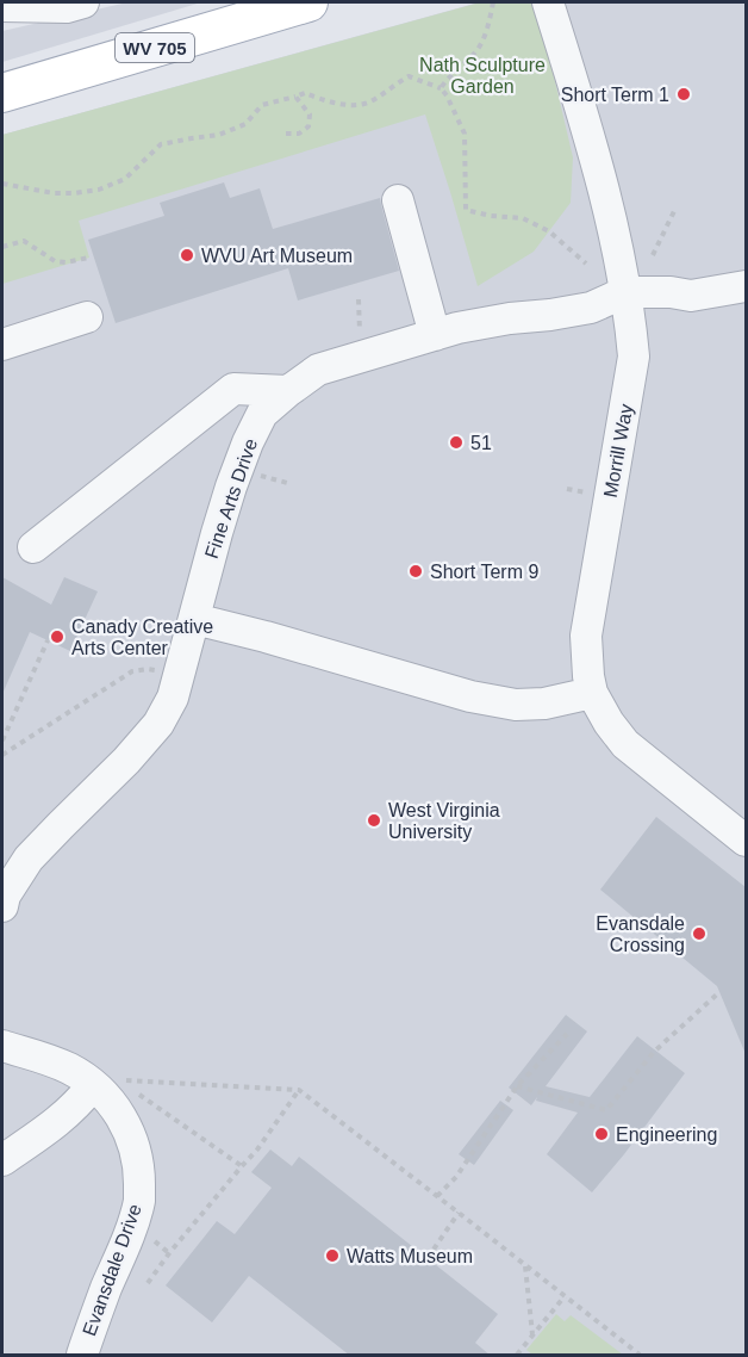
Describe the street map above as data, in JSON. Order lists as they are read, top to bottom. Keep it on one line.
{"streets":{"main road":["WV 705"],"street":["Morrill Way","Fine Arts Drive","Evansdale Drive"]},"crossings":[["Morrill Way","Fine Arts Drive"]],"parks":["Nath Sculpture Garden"],"places":["Short Term 1","WVU Art Museum","51","Short Term 9","Canady Creative Arts Center","West Virginia University","Evansdale Crossing","Engineering","Watts Museum"]}
